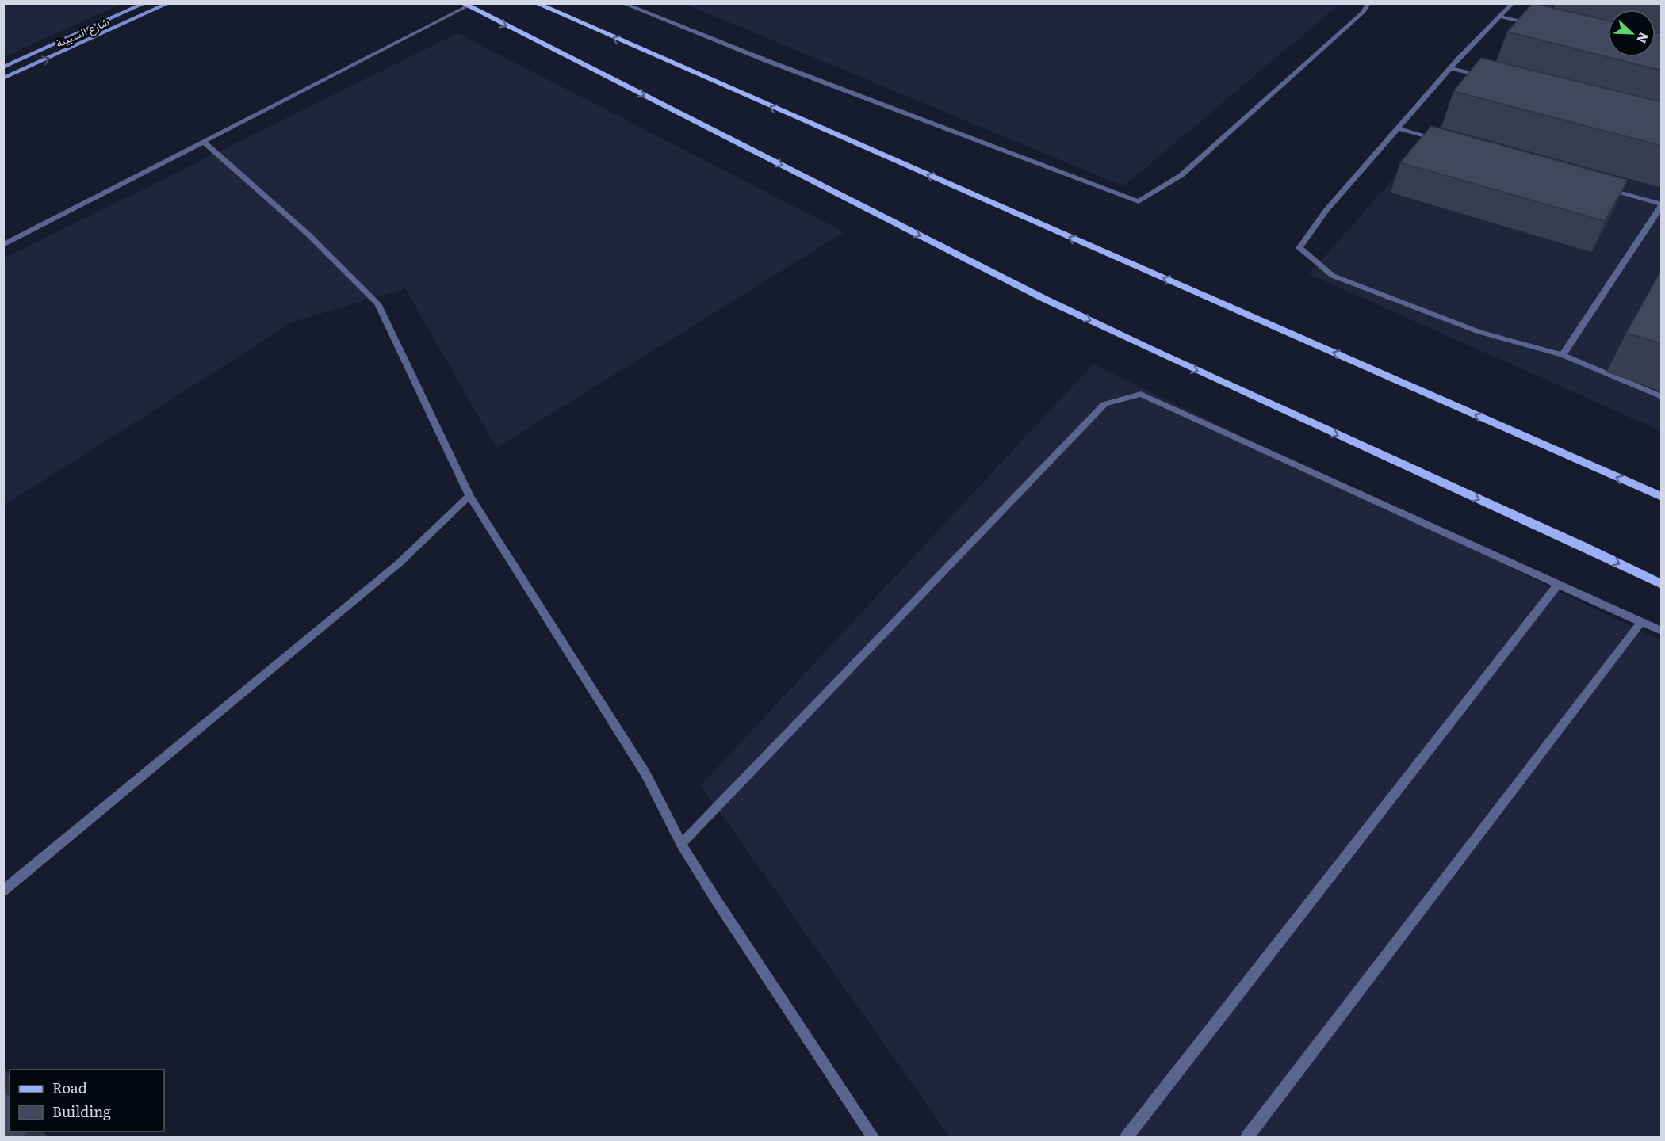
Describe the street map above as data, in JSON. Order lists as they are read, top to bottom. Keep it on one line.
{"streets":{"main road":["شارع السبينة"]},"legend":["Road","Building"],"north":"bottom right"}
